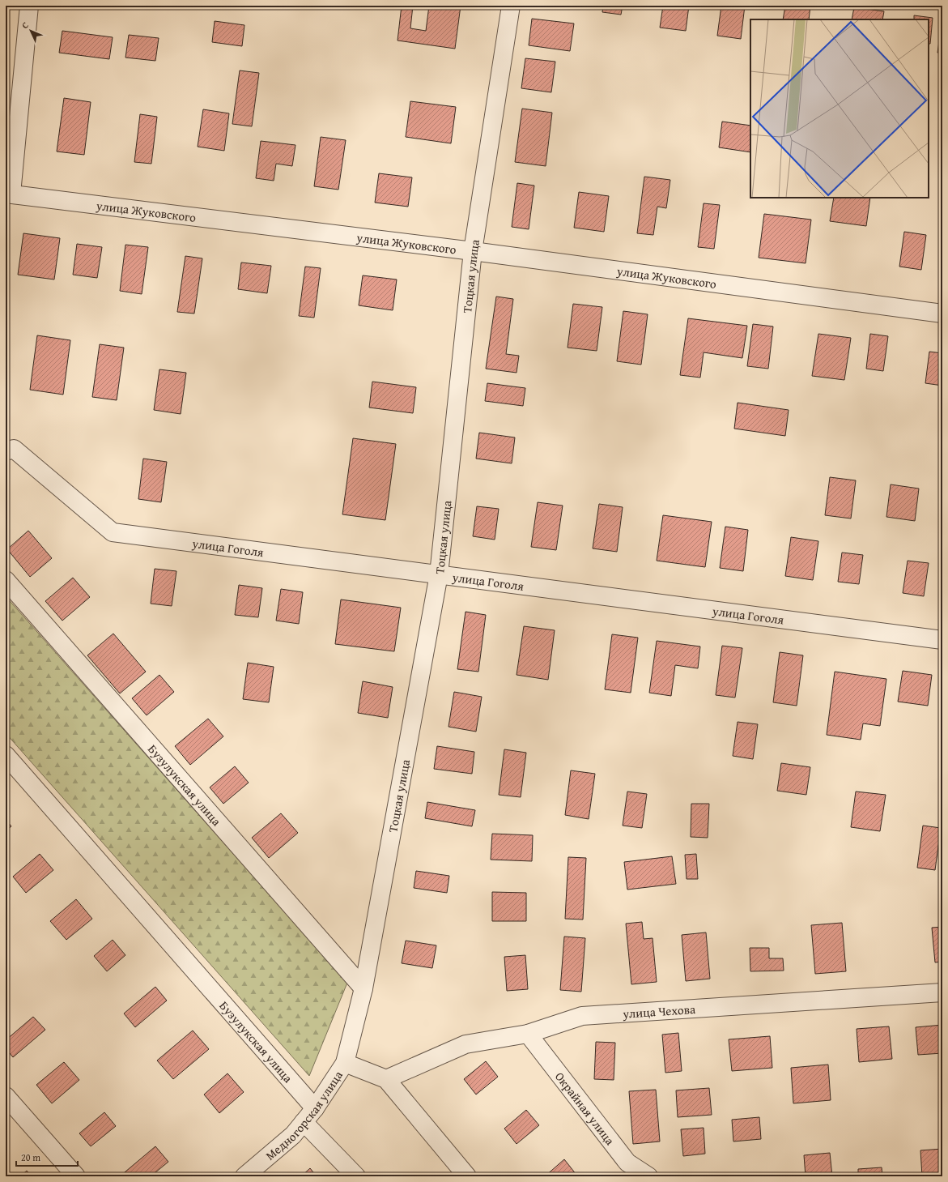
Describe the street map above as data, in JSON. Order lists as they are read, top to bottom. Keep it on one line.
{"streets":{"street":["улица Жуковского","Тоцкая улица","улица Гоголя","Бузулукская улица","улица Чехова","Окрайная улица","Медногорская улица"]},"crossings":[["улица Жуковского","Тоцкая улица"],["Тоцкая улица","улица Гоголя"],["Тоцкая улица","Бузулукская улица"],["Тоцкая улица","Медногорская улица"],["Бузулукская улица","Медногорская улица"],["улица Чехова","Окрайная улица"]],"scale_bar":"20 m","north":"top left"}
